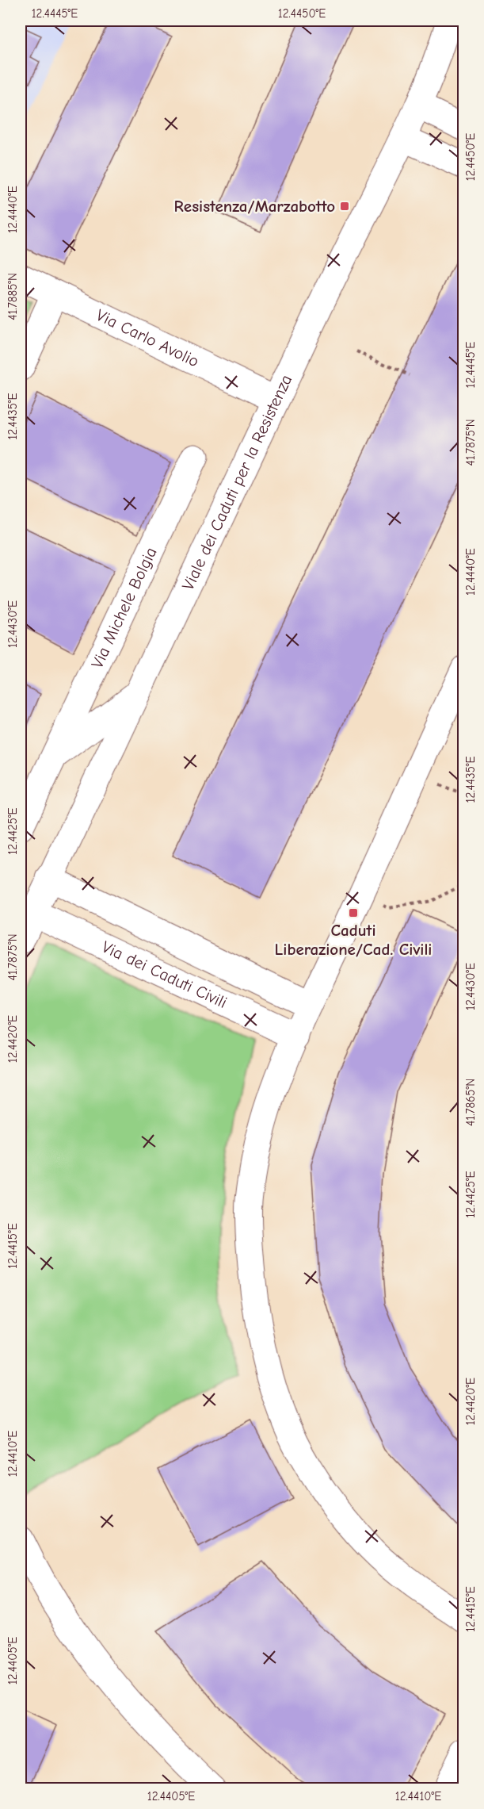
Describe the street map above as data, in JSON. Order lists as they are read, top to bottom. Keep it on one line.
{"streets":{"street":["Via Carlo Avolio","Viale dei Caduti per la Resistenza","Via Michele Bolgia","Via dei Caduti Civili"]},"crossings":[["Via Carlo Avolio","Viale dei Caduti per la Resistenza"],["Viale dei Caduti per la Resistenza","Via Michele Bolgia"],["Viale dei Caduti per la Resistenza","Via dei Caduti Civili"]],"places":{"transit":["Resistenza/Marzabotto","Caduti Liberazione/Cad. Civili"]},"coordinates":["12.4445°E","12.4450°E","12.4440°E","41.7885°N","12.4435°E","41.7875°N","12.4430°E","12.4425°E","12.4420°E","41.7865°N","12.4415°E","12.4410°E","12.4405°E"]}
